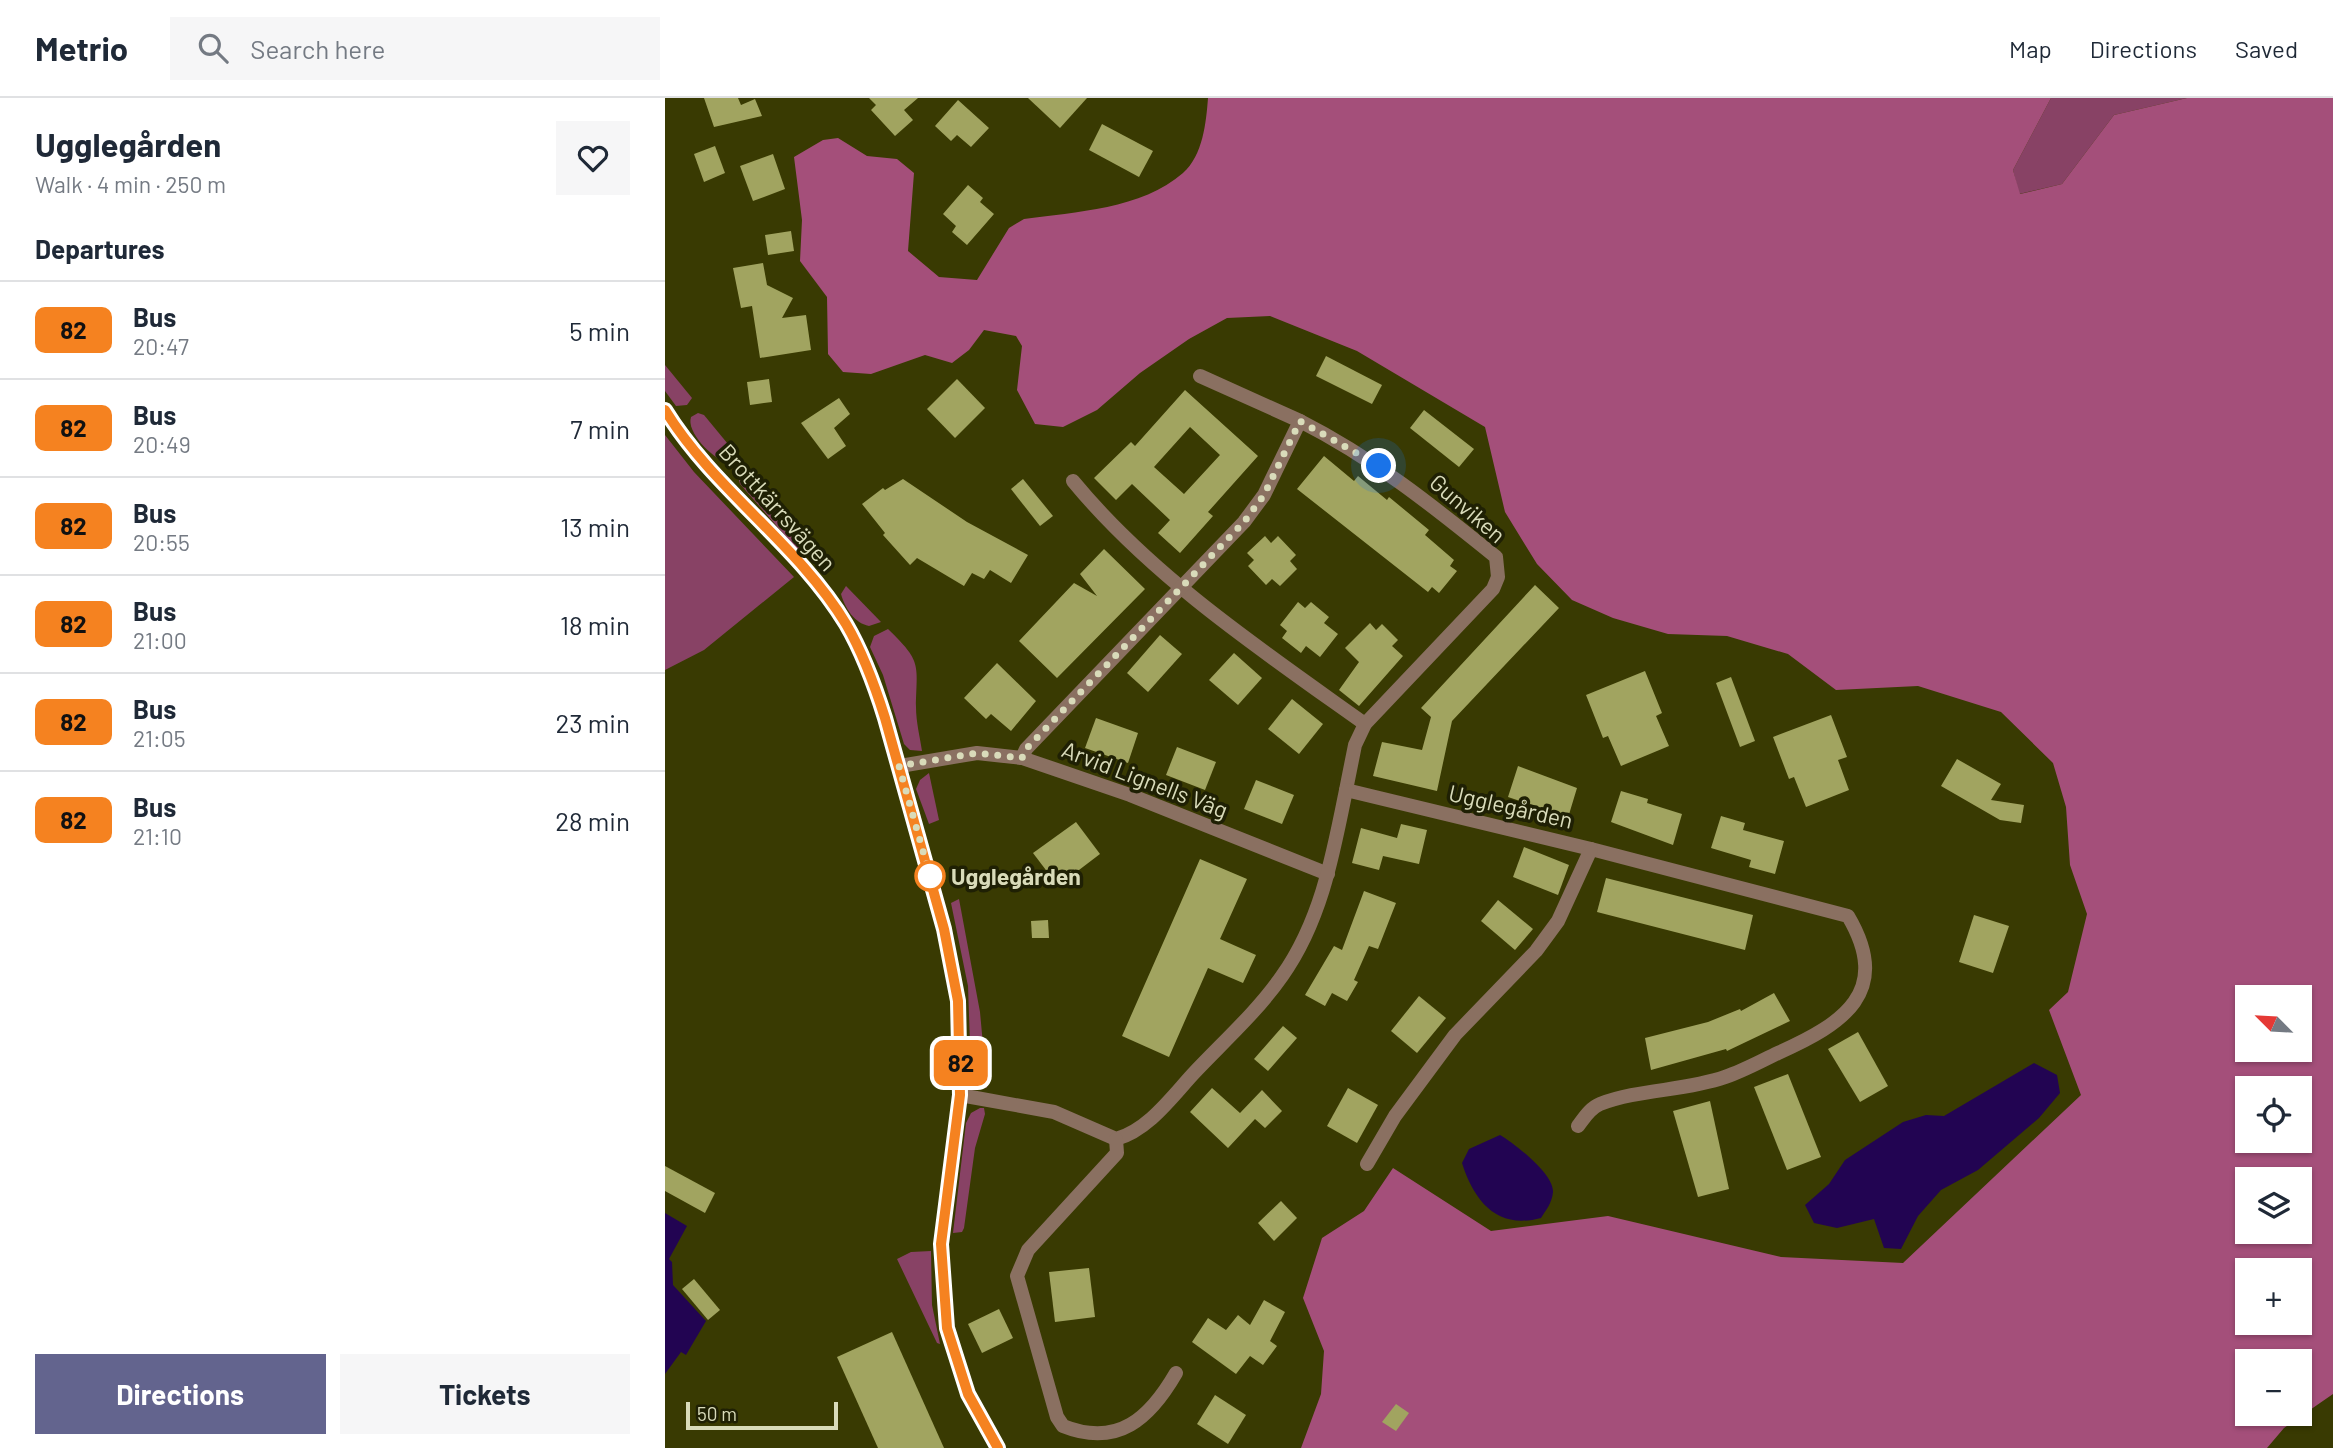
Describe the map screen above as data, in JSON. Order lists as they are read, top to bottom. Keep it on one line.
{"streets":{"street":["Brottkärrsvägen","Gunviken","Arvid Lignells Väg","Ugglegården"]},"crossings":[["Brottkärrsvägen","Arvid Lignells Väg"],["Gunviken","Ugglegården"]],"places":["Ugglegården"],"lines":["bus line 82"],"scale_bar":"50 m","north":"top left","page":{"header":"Metrio","search":"Search here","nav":["Map","Directions","Saved"],"heading":[["Ugglegården","Walk · 4 min · 250 m"],"Departures"],"on_map":"82","list":[{"mark":"82","name":"Bus","note":"20:47","value":"5 min"},{"mark":"82","name":"Bus","note":"20:49","value":"7 min"},{"mark":"82","name":"Bus","note":"20:55","value":"13 min"},{"mark":"82","name":"Bus","note":"21:00","value":"18 min"},{"mark":"82","name":"Bus","note":"21:05","value":"23 min"},{"mark":"82","name":"Bus","note":"21:10","value":"28 min"}],"map_buttons":["+","−"],"buttons":["Directions","Tickets"],"scale":"50 m"}}
